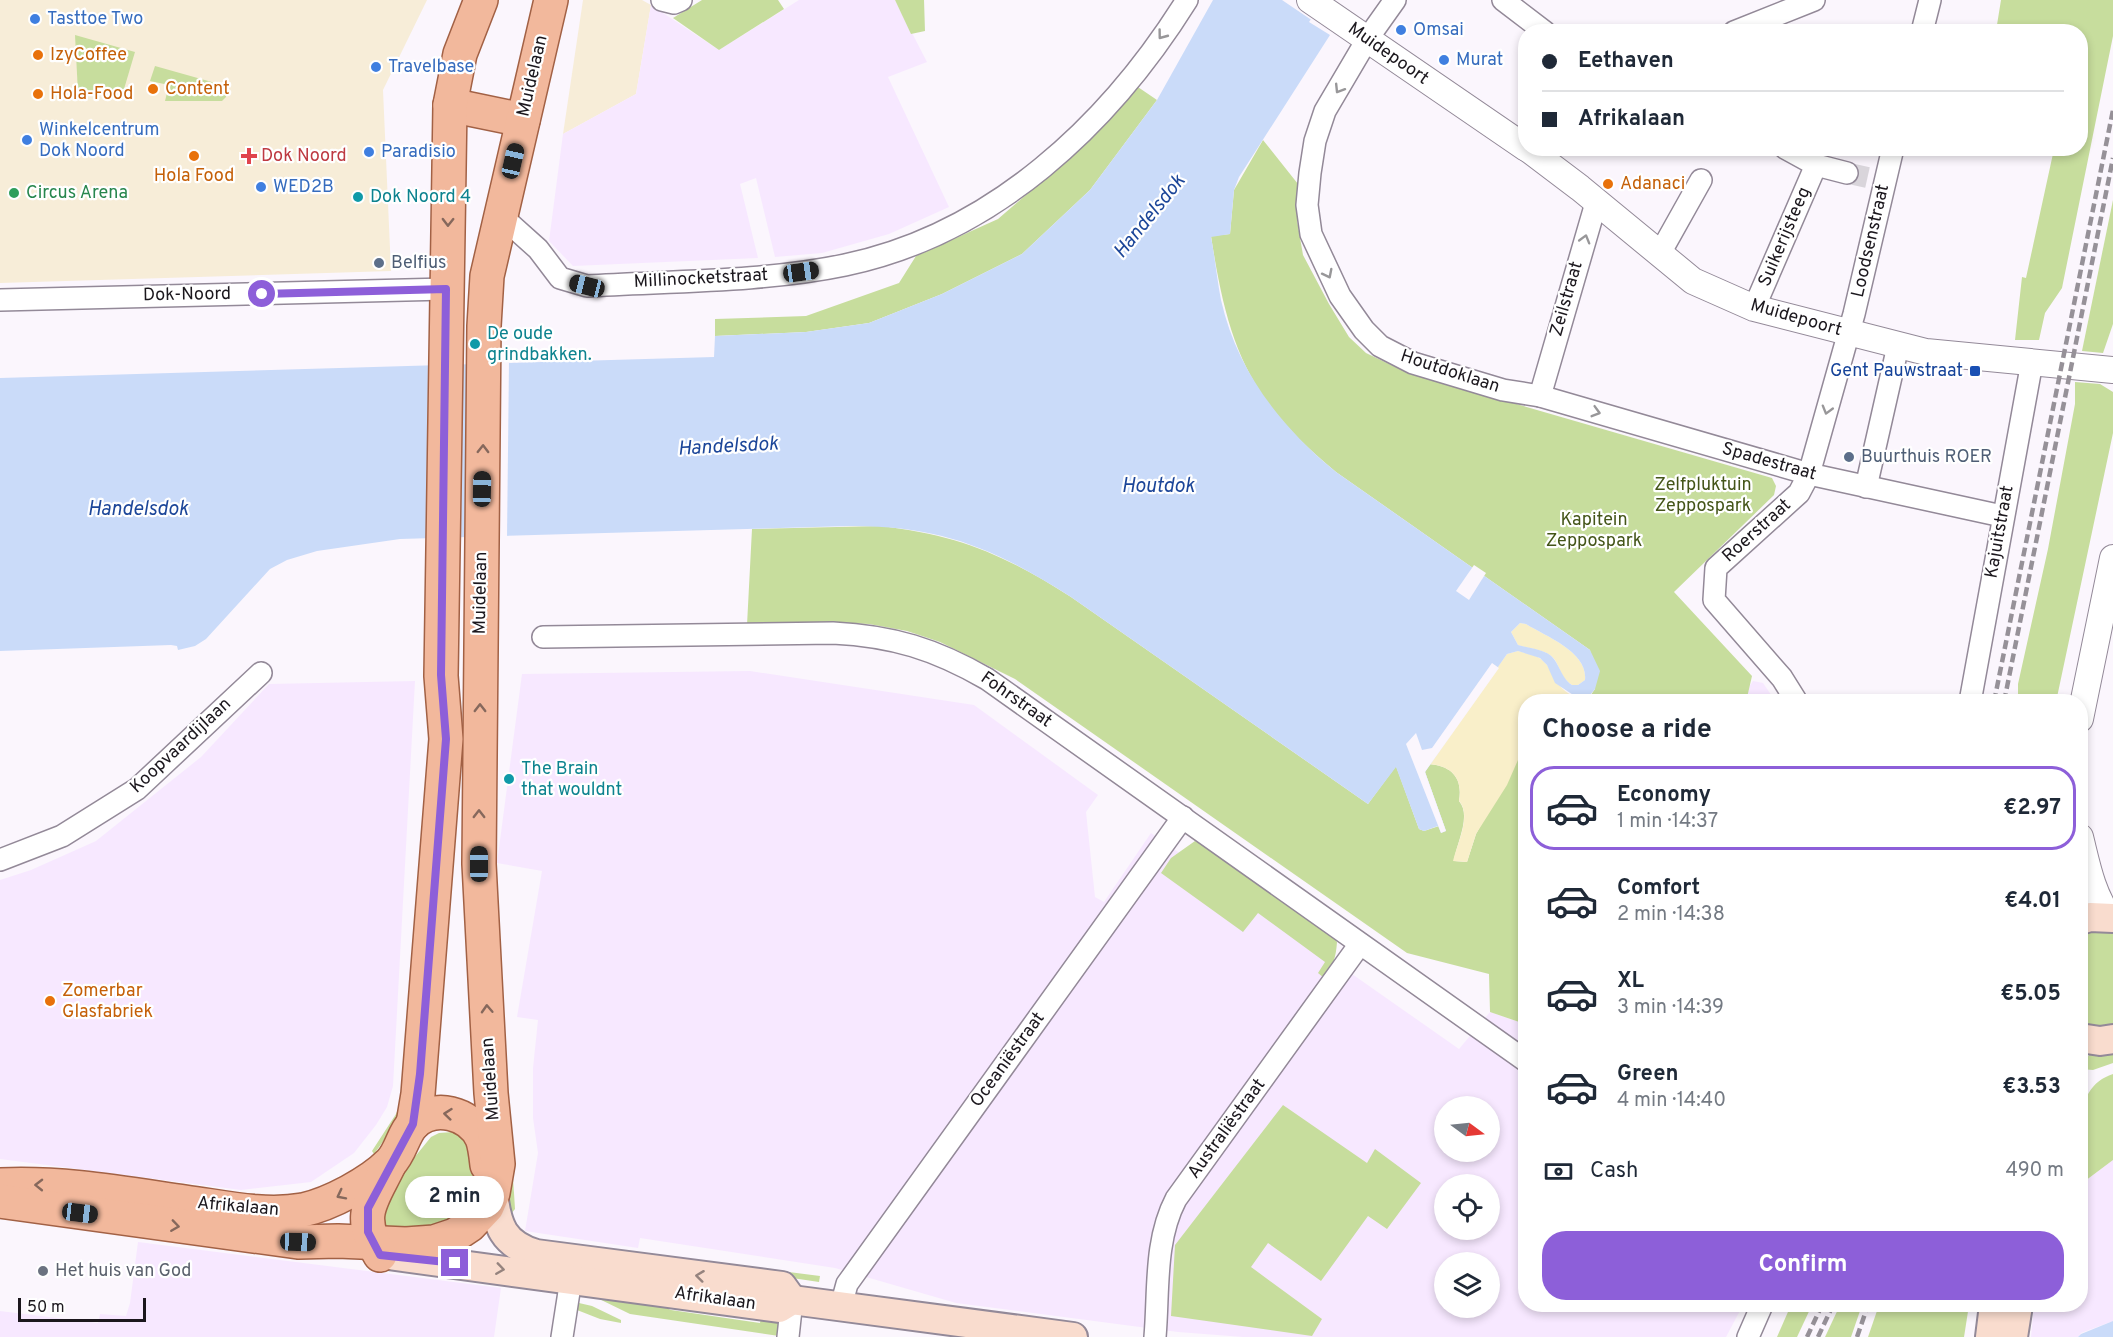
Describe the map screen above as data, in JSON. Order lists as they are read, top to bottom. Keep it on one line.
{"streets":{"main road":["Muidelaan","Afrikalaan"],"street":["Muidepoort","Suikerijsteeg","Loodsenstraat","Millinocketstraat","Dok-Noord","Zeilstraat","Houtdoklaan","Spadestraat","Roerstraat","Kajuitstraat","Fohrstraat","Koopvaardijlaan","Oceaniëstraat","Australiëstraat"]},"crossings":[["Muidepoort","Suikerijsteeg"],["Muidepoort","Loodsenstraat"],["Muidepoort","Zeilstraat"],["Muidepoort","Houtdoklaan"],["Muidepoort","Roerstraat"],["Muidepoort","Kajuitstraat"],["Muidelaan","Millinocketstraat"],["Muidelaan","Afrikalaan"],["Loodsenstraat","Roerstraat"],["Zeilstraat","Houtdoklaan"],["Zeilstraat","Spadestraat"],["Houtdoklaan","Spadestraat"],["Spadestraat","Roerstraat"],["Spadestraat","Kajuitstraat"],["Fohrstraat","Oceaniëstraat"],["Fohrstraat","Australiëstraat"],["Oceaniëstraat","Afrikalaan"]],"one_way":["Millinocketstraat","Zeilstraat","Spadestraat"],"water":["Handelsdok","Houtdok"],"parks":["Zelfpluktuin Zeppospark","Kapitein Zeppospark"],"places":{"other":["Tasttoe Two","Omsai","IzyCoffee","Murat","Travelbase","Content","Hola-Food","Winkelcentrum Dok Noord","Paradisio","Hola Food","Adanaci","WED2B","Circus Arena","Dok Noord 4","Belfius","De oude grindbakken.","Buurthuis ROER","The Brain that wouldnt","Zomerbar Glasfabriek","Het huis van God"],"health":["Dok Noord"],"transit":["Gent Pauwstraat"]},"scale_bar":"50 m","north":"right","page":{"banner":["Eethaven","Afrikalaan"],"heading":"Choose a ride","list":[{"name":"Economy","note":"1 min · 14:37","value":"€2.97"},{"name":"Comfort","note":"2 min · 14:38","value":"€4.01"},{"name":"XL","note":"3 min · 14:39","value":"€5.05"},{"name":"Green","note":"4 min · 14:40","value":"€3.53"}],"pay":["Cash","490 m"],"bubble":"2 min","buttons":"Confirm","scale":"50 m"}}
